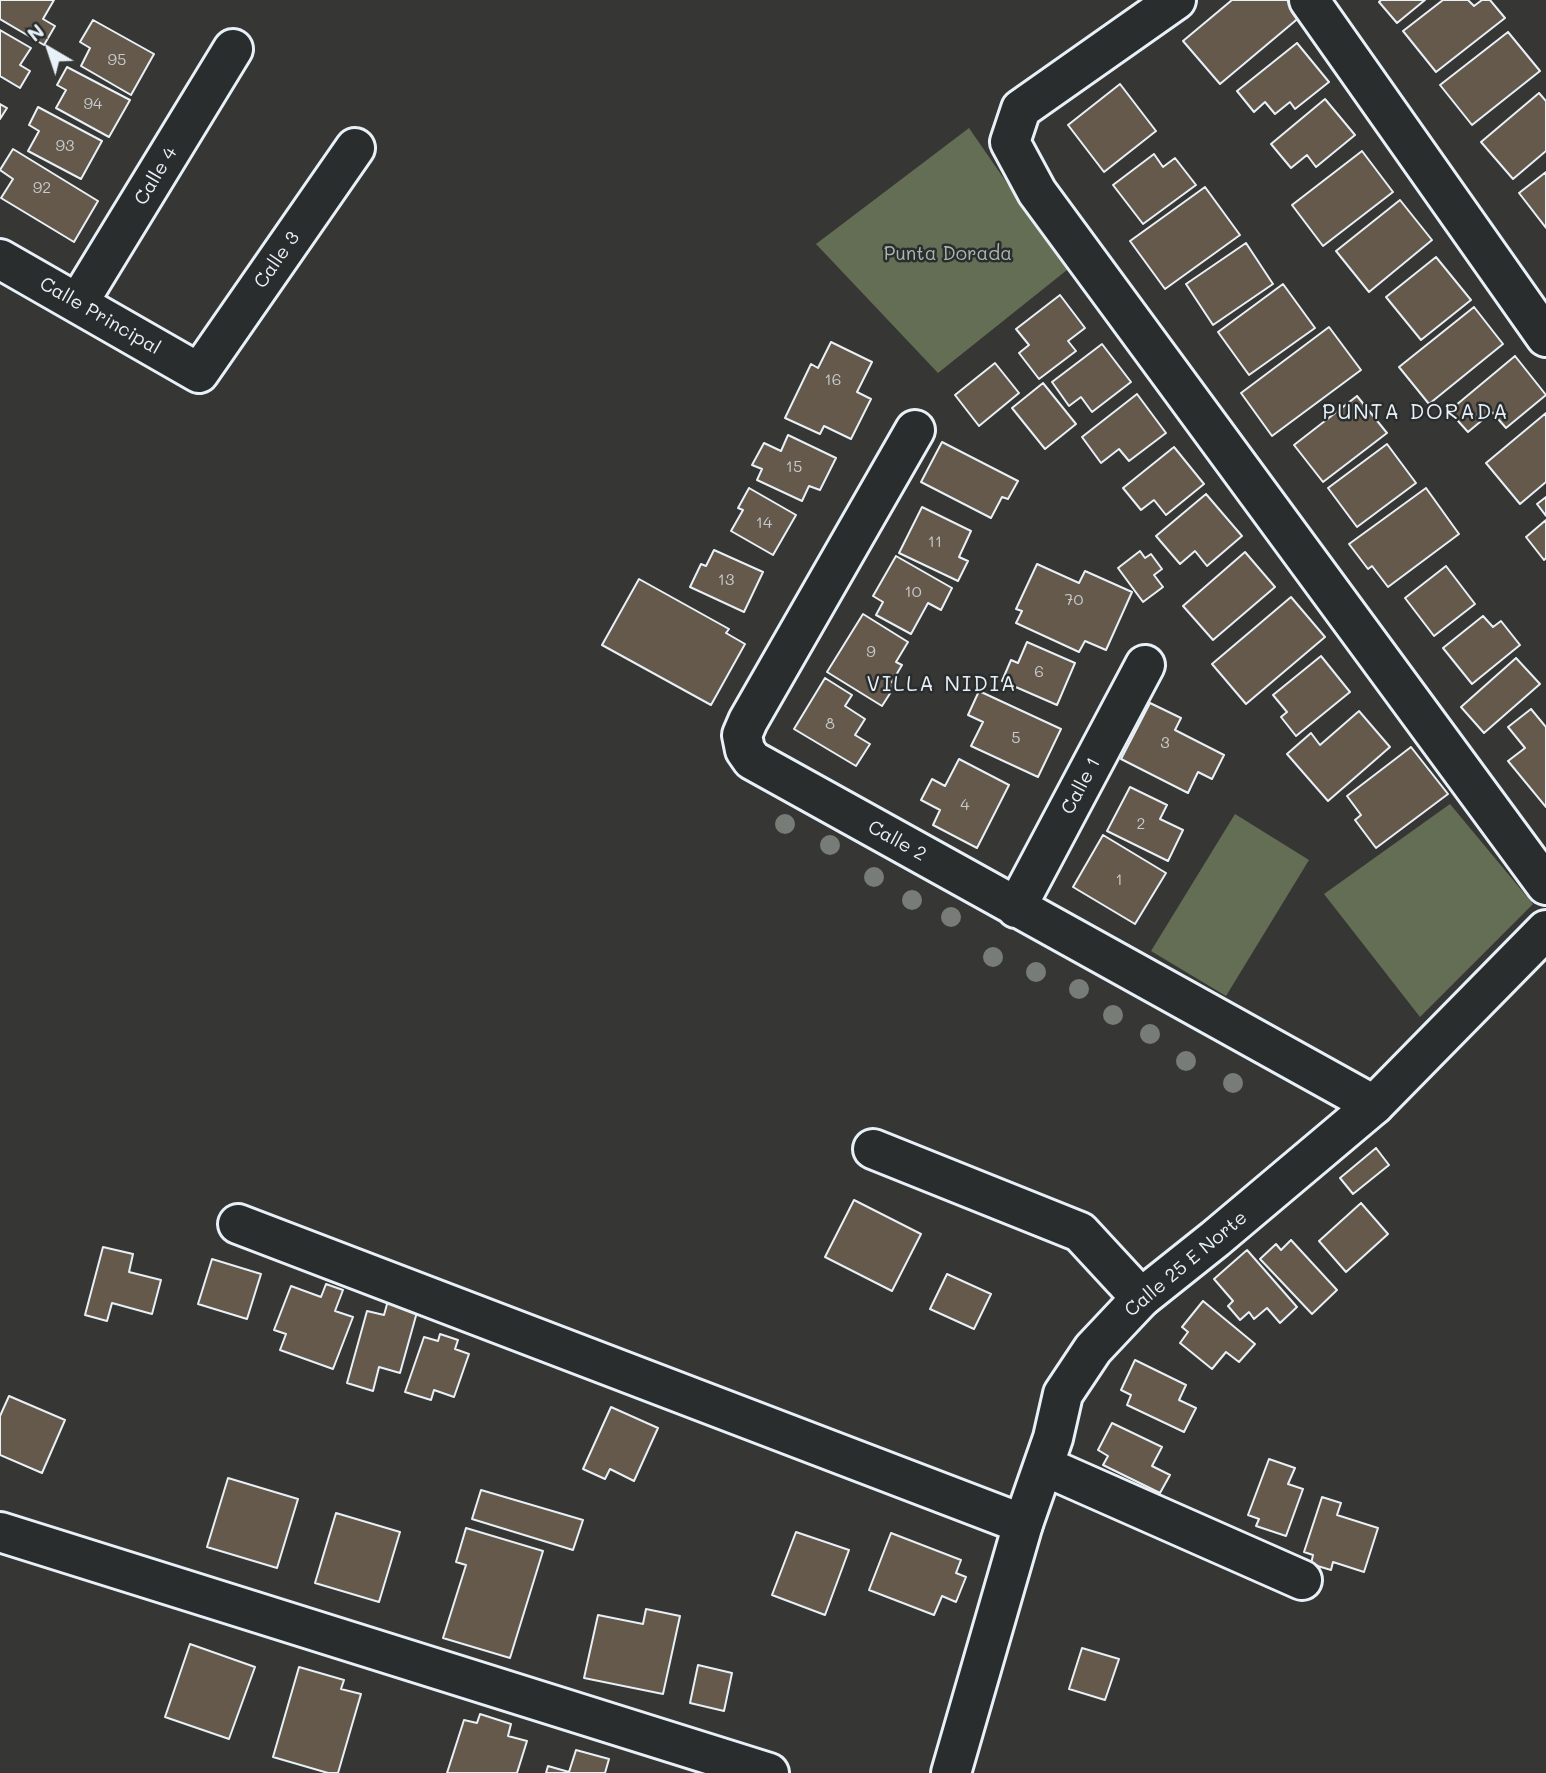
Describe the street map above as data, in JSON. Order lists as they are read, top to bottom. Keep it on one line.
{"streets":{"street":["Calle 4","Calle 3","Calle Principal","Calle 1","Calle 2","Calle 25 E Norte"]},"crossings":[["Calle 4","Calle Principal"],["Calle 3","Calle Principal"],["Calle 1","Calle 2"],["Calle 2","Calle 25 E Norte"]],"districts":["PUNTA DORADA","VILLA NIDIA"],"parks":["Punta Dorada"],"house_numbers":["95","94","93","92","16","15","14","11","13","10","70","9","6","8","5","3","4","2","1"],"north":"top left"}
